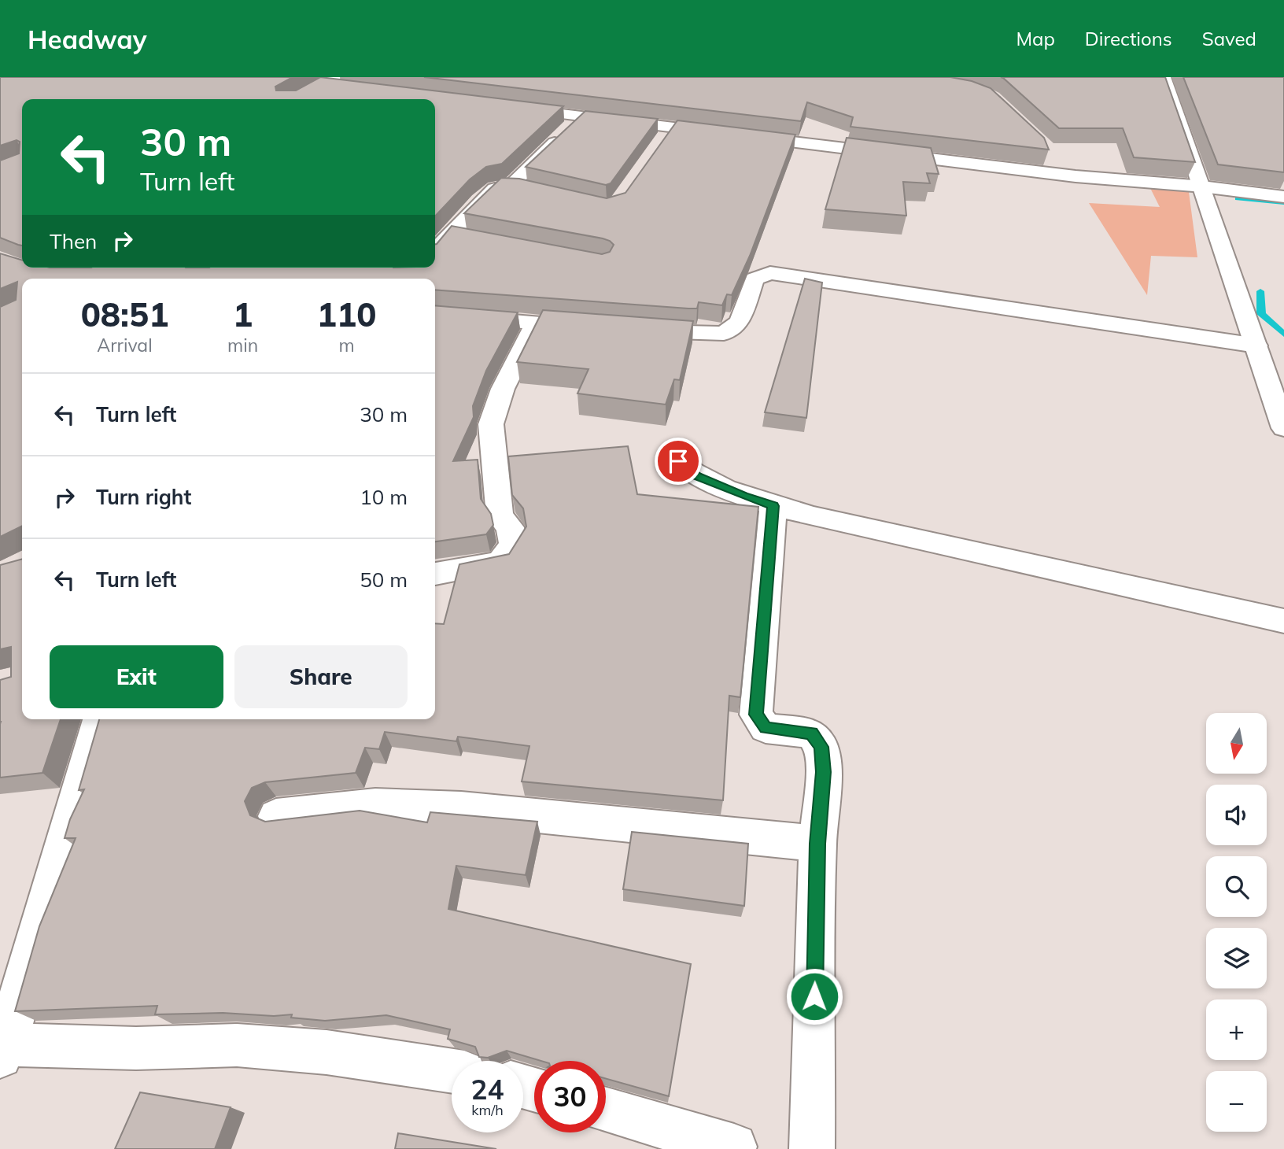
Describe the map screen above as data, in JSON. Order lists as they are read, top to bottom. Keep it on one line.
{"north":"bottom","page":{"header":"Headway","nav":["Map","Directions","Saved"],"turn":["30 m","Turn left"],"then":"Then","eta":["08:51","Arrival","1","min","110","m"],"list":[{"name":"Turn left","value":"30 m"},{"name":"Turn right","value":"10 m"},{"name":"Turn left","value":"50 m"}],"buttons":["Exit","Share"],"map_buttons":["+","−"],"speed":"24 km/h","limit":"30"}}
